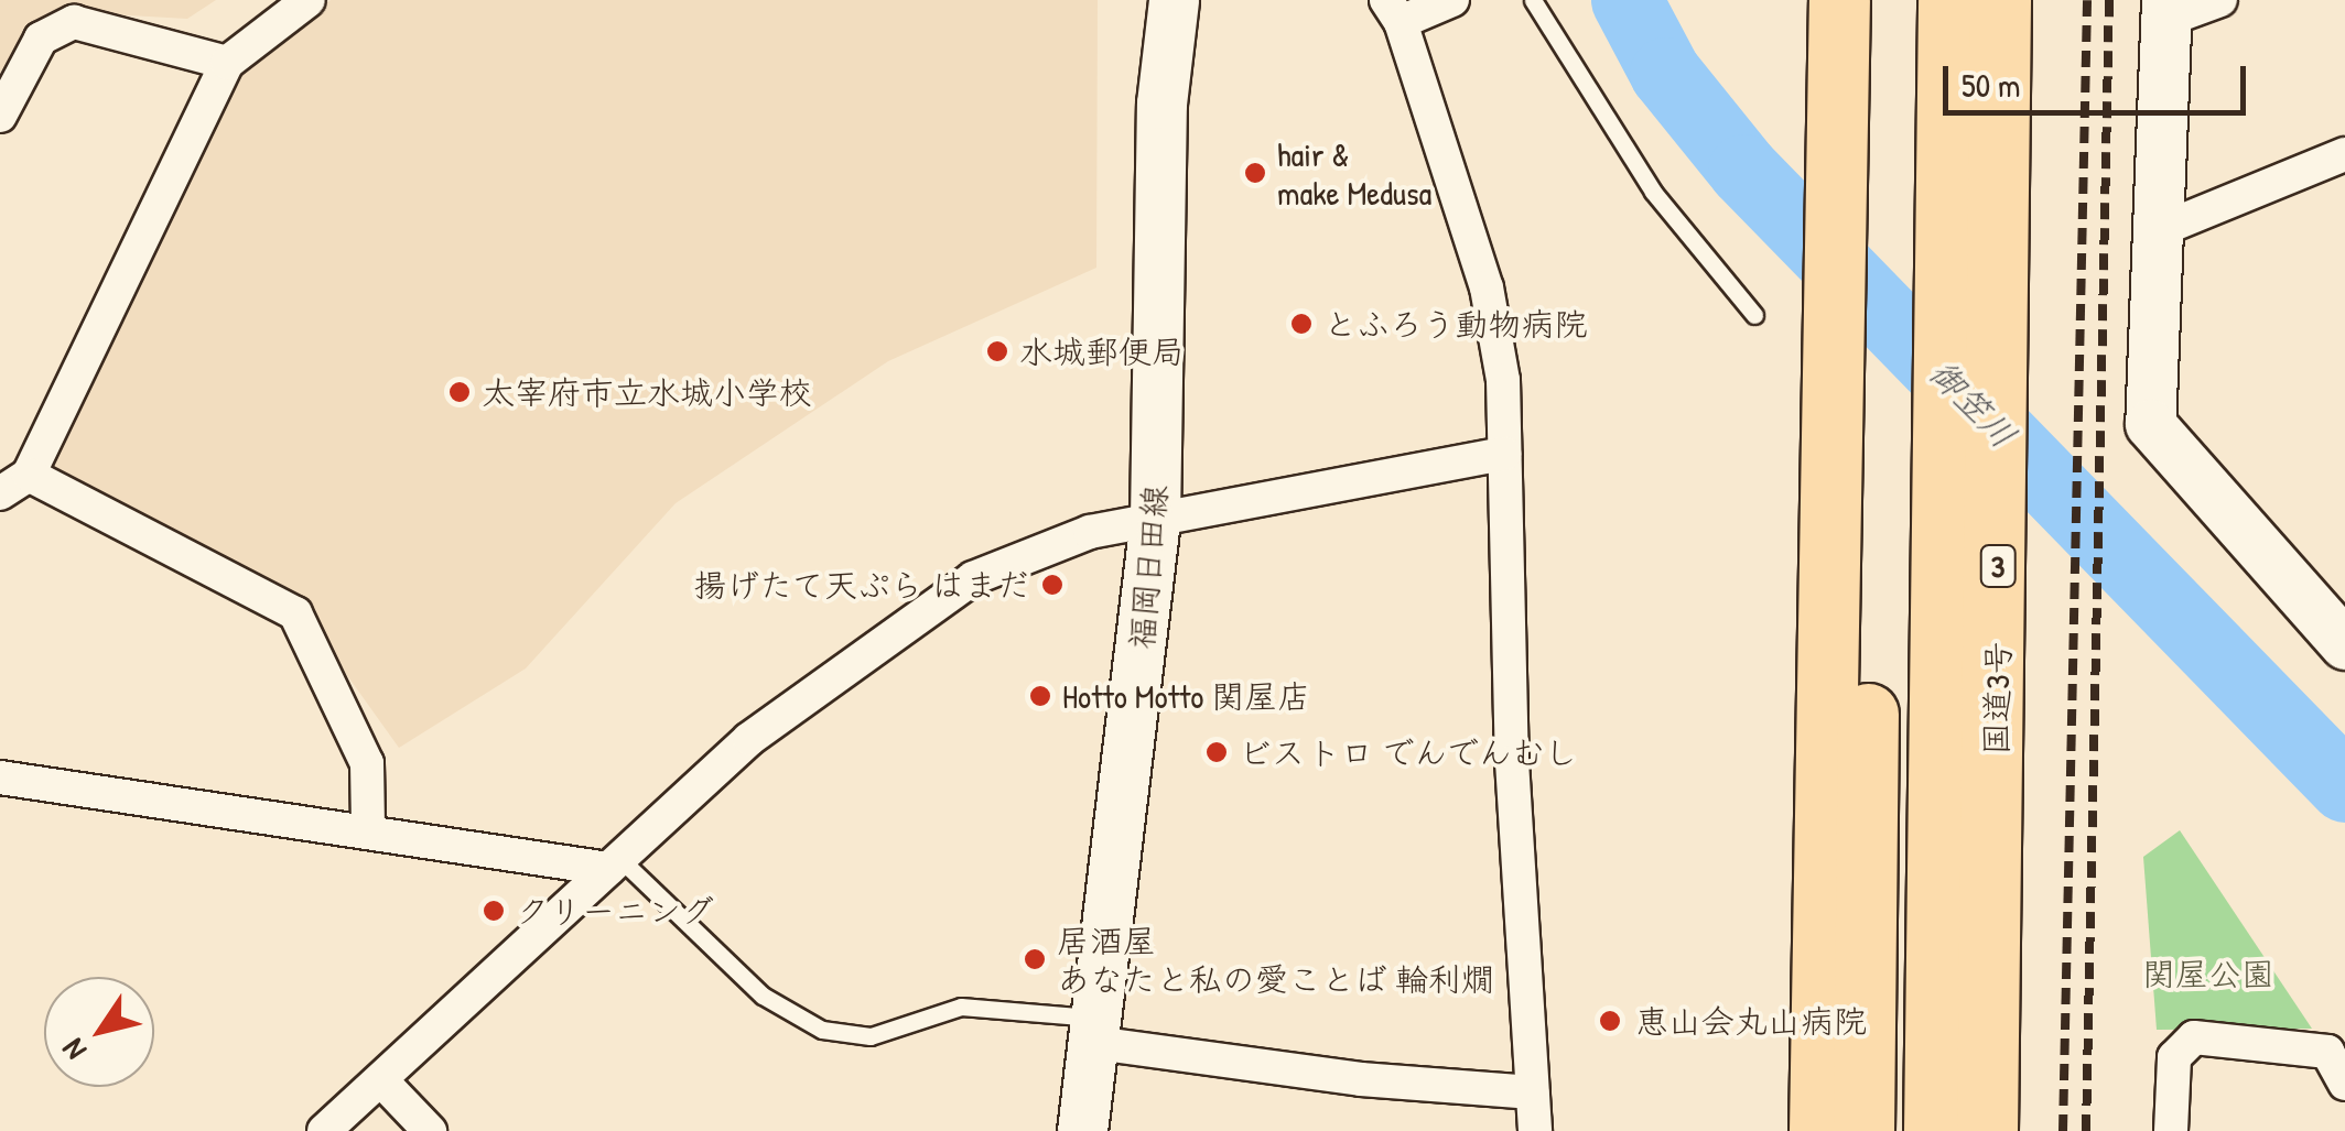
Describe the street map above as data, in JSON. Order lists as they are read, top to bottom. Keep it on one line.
{"streets":{"highway":["3","国道3号"],"main road":["福岡日田線"]},"water":["御笠川"],"parks":["関屋公園"],"places":["hair & make Medusa","とふろう動物病院","水城郵便局","太宰府市立水城小学校","揚げたて天ぷら はまだ","Hotto Motto 関屋店","ビストロ でんでんむし","クリーニング","居酒屋 あなたと私の愛ことば 輪利燗","恵山会丸山病院"],"scale_bar":"50 m","north":"bottom left"}
